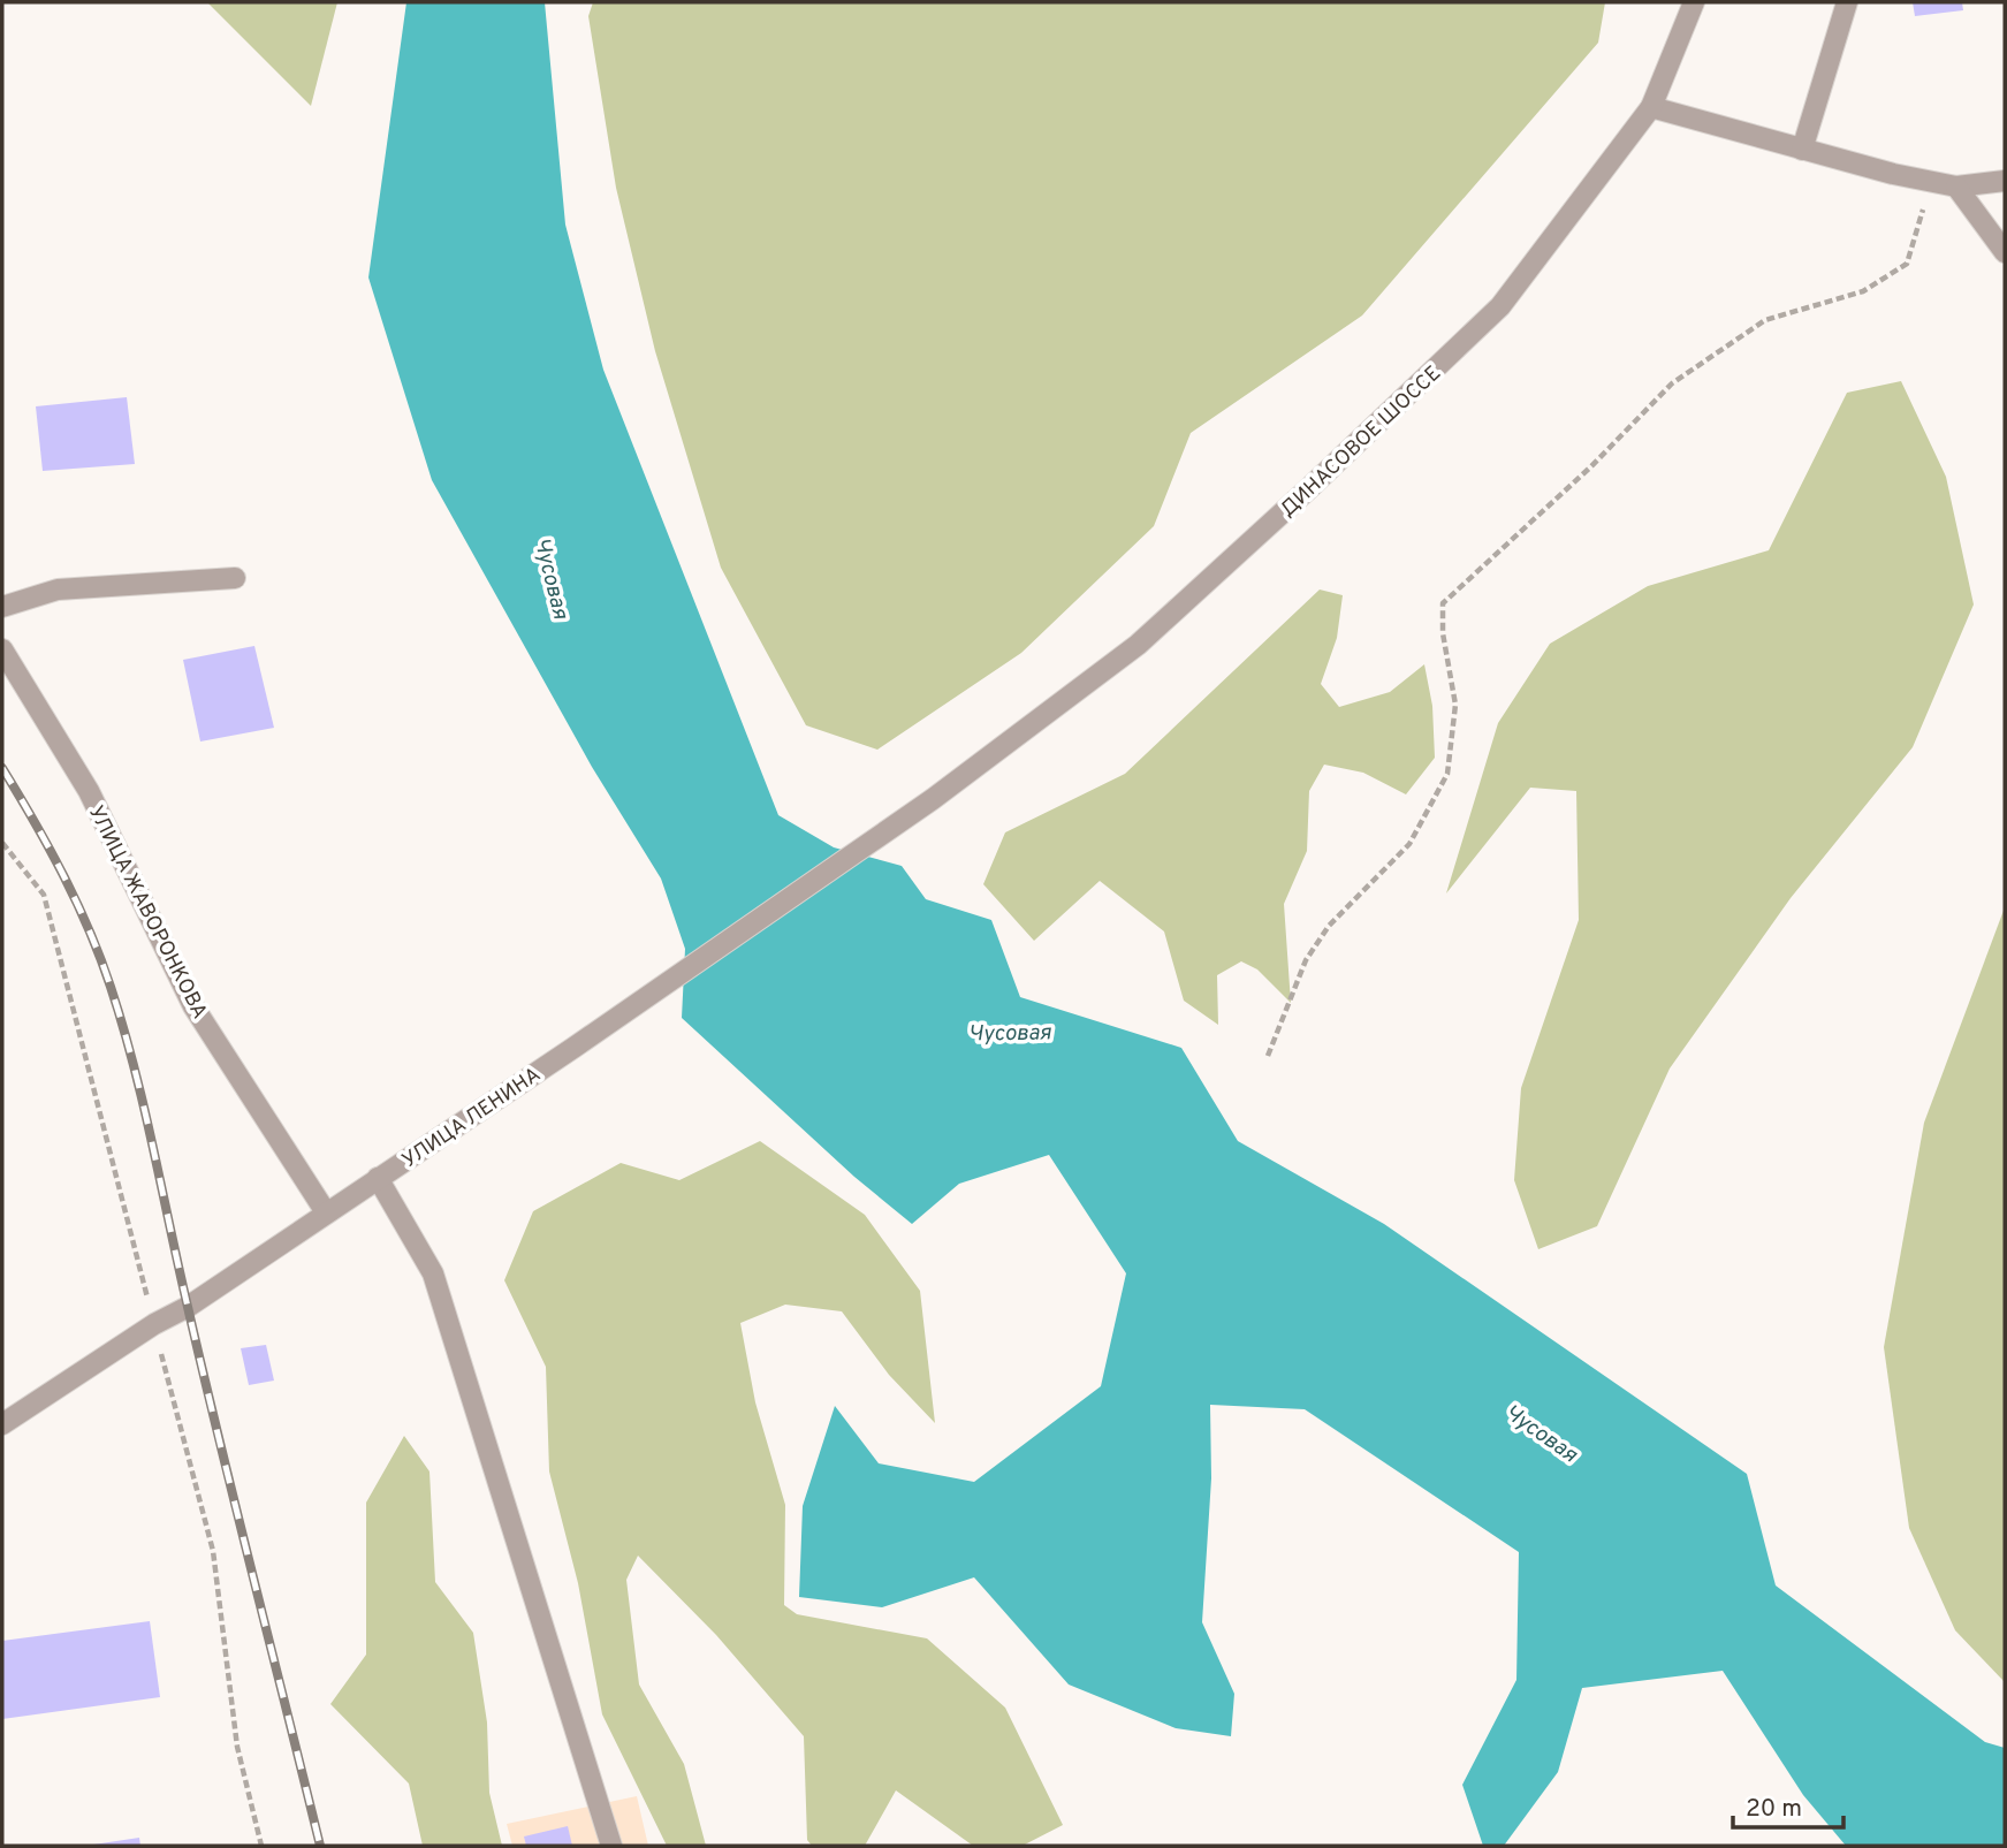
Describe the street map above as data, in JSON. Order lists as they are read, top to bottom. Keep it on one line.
{"streets":{"street":["ДИНАСОВОЕ ШОССЕ","УЛИЦА ЖАВОРОНКОВА","УЛИЦА ЛЕНИНА"]},"crossings":[["ДИНАСОВОЕ ШОССЕ","УЛИЦА ЛЕНИНА"],["УЛИЦА ЖАВОРОНКОВА","УЛИЦА ЛЕНИНА"]],"water":["Чусовая"],"scale_bar":"20 m"}
